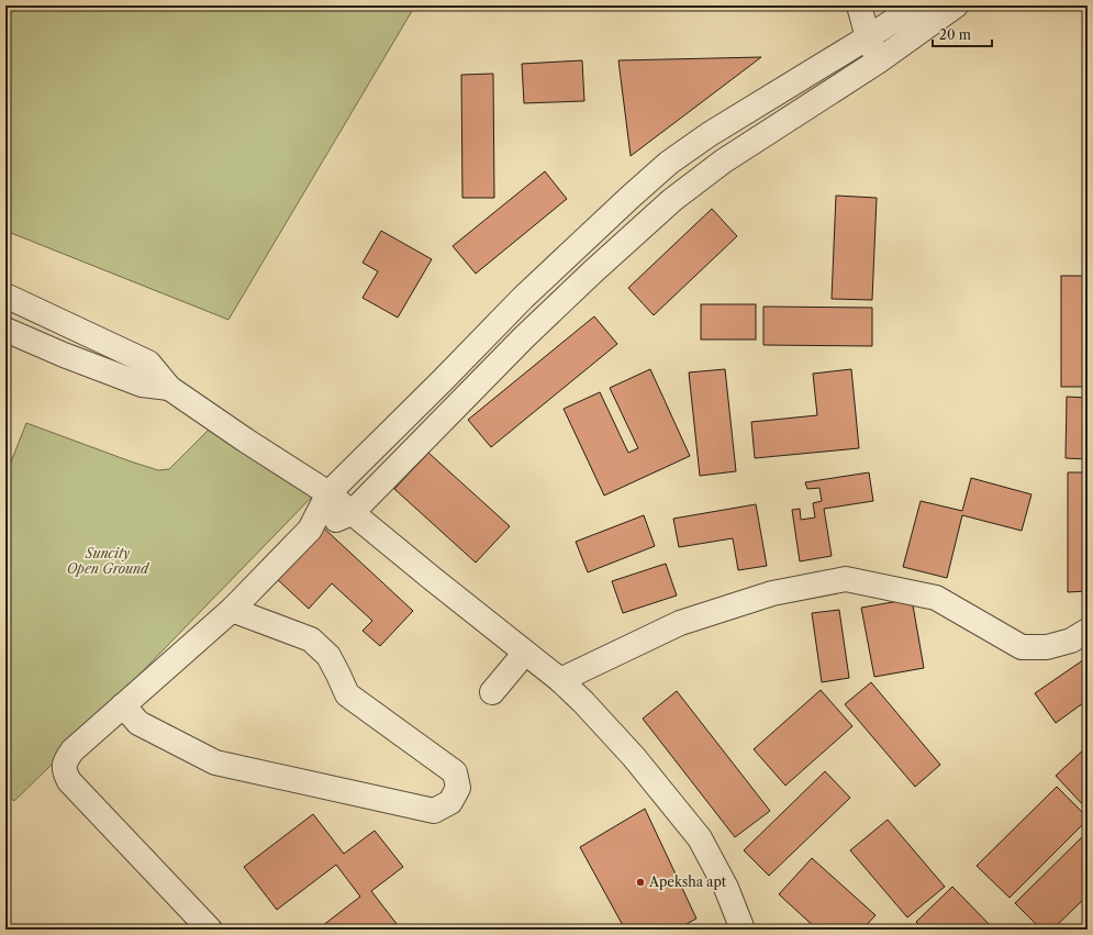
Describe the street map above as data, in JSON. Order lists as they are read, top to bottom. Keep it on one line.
{"parks":["Suncity Open Ground"],"places":["Apeksha apt"],"scale_bar":"20 m"}
